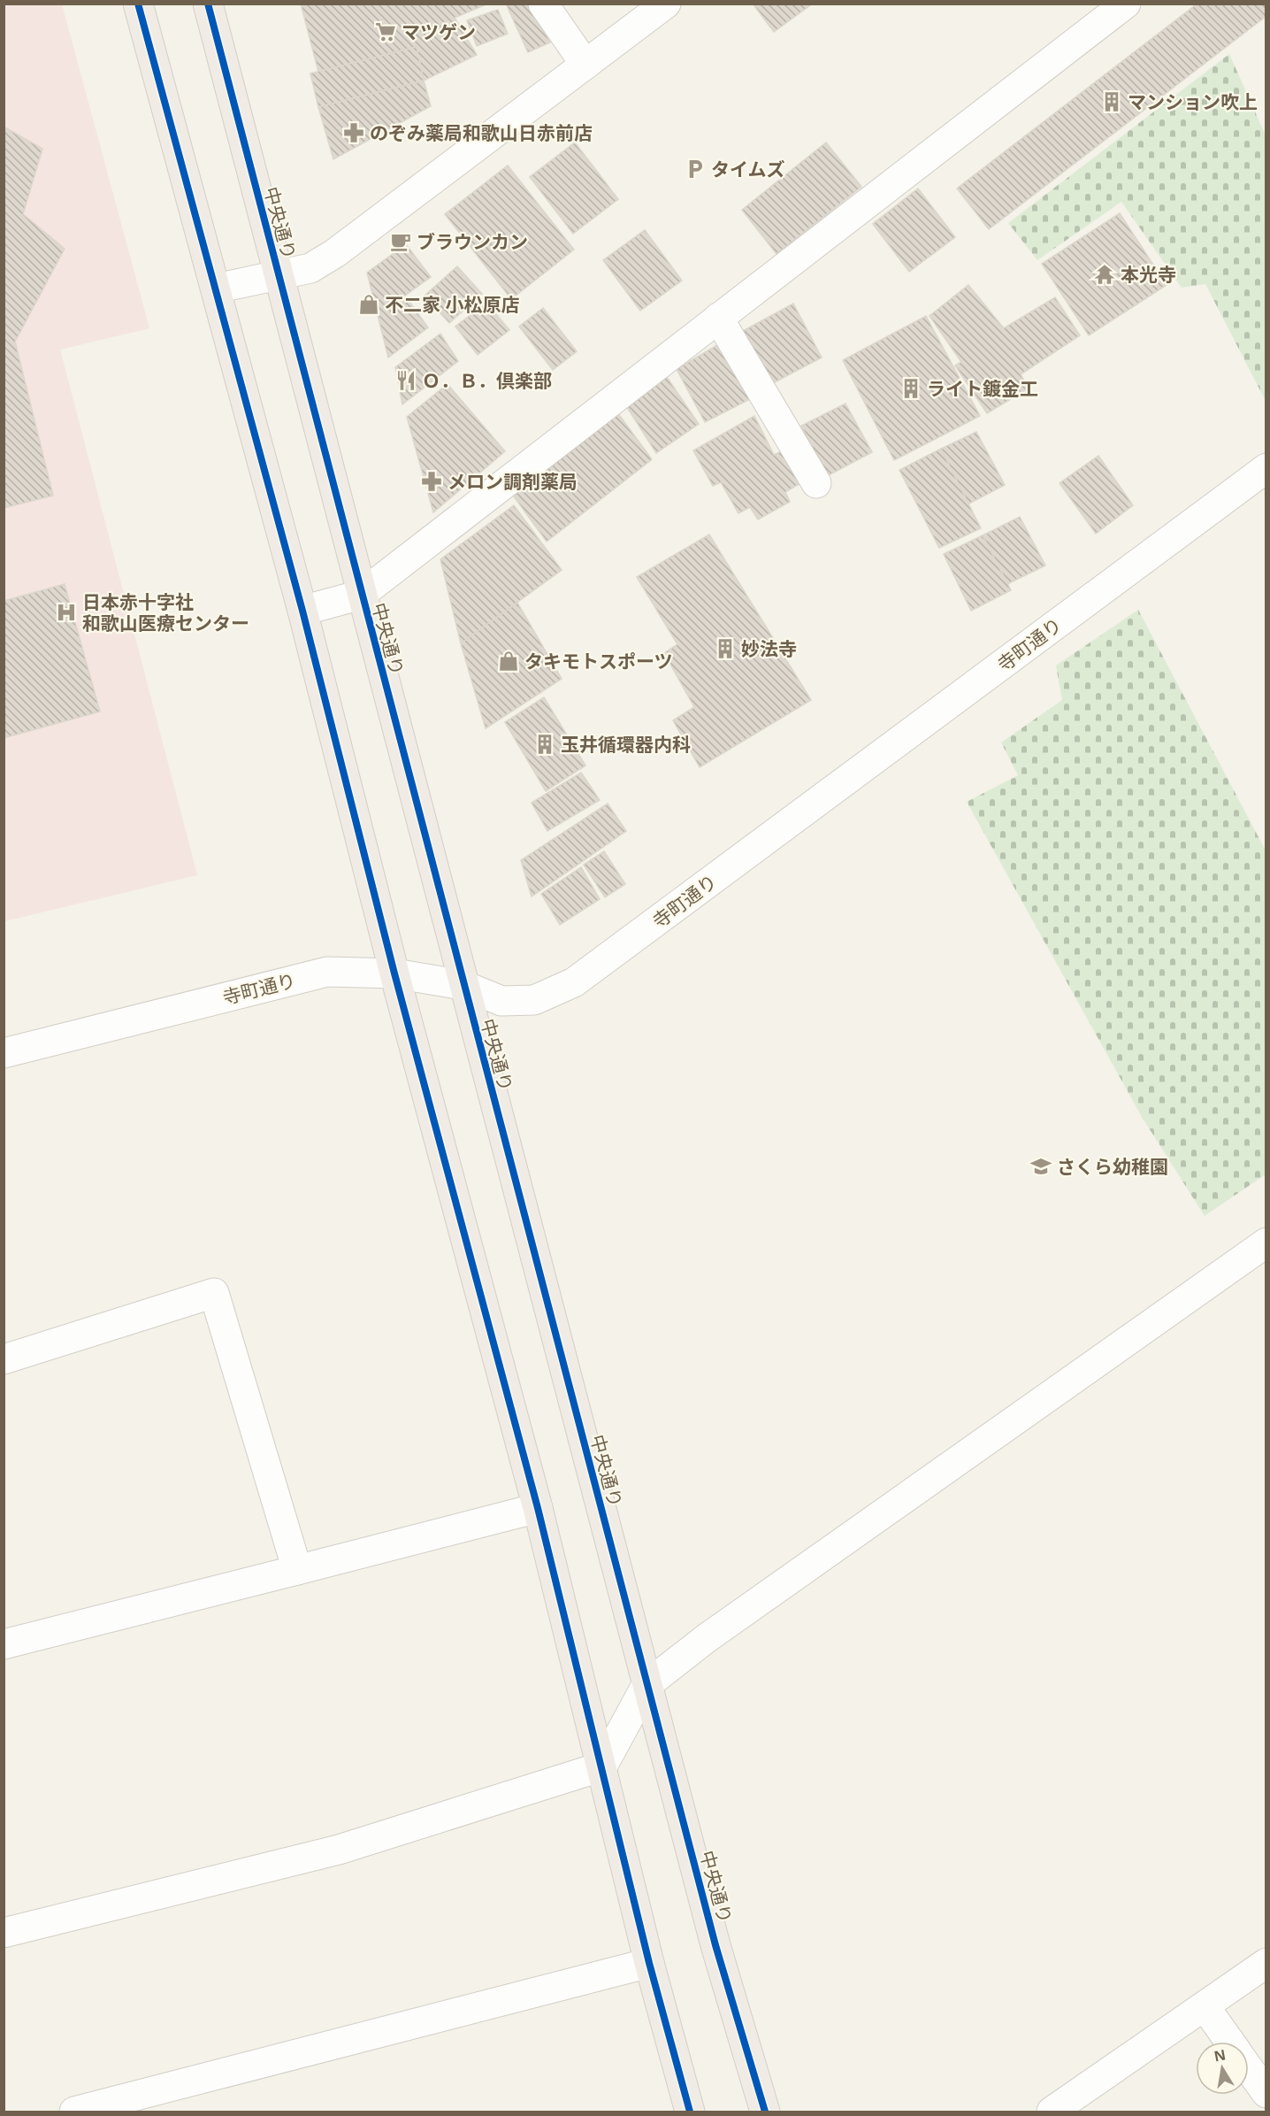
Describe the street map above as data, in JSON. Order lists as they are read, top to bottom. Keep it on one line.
{"streets":{"highway":["中央通り"],"street":["寺町通り"]},"crossings":[["中央通り","寺町通り"]],"places":{"supermarket":["マツゲン"],"building":["マンション吹上","ライト鍍金工","妙法寺","玉井循環器内科"],"pharmacy":["のぞみ薬局和歌山日赤前店","メロン調剤薬局"],"parking":["タイムズ"],"cafe":["ブラウンカン"],"temple":["本光寺"],"shop":["不二家 小松原店","タキモトスポーツ"],"restaurant":["Ｏ．Ｂ．倶楽部"],"hospital":["日本赤十字社 和歌山医療センター"],"school or university":["さくら幼稚園"]},"north":"top"}
